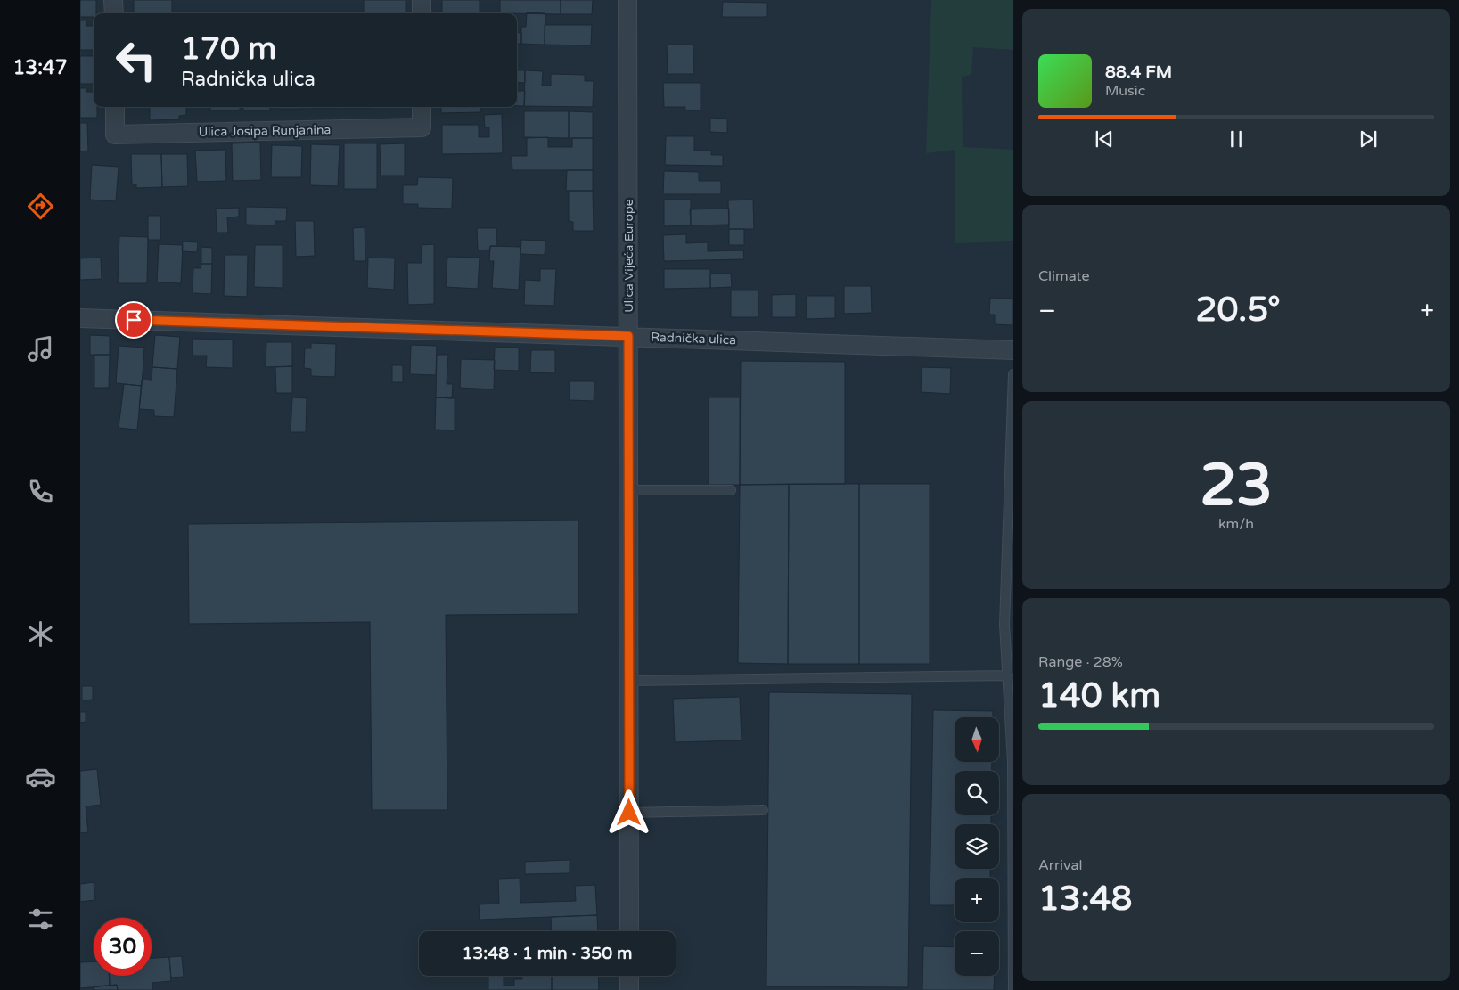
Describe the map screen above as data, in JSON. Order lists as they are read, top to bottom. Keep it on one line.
{"streets":{"street":["Ulica Josipa Runjanina","Ulica Vijeća Europe","Radnička ulica"]},"crossings":[["Ulica Vijeća Europe","Radnička ulica"]],"north":"bottom","page":{"tabs":"13:47","turn":["170 m","Radnička ulica"],"song":["88.4 FM","Music"],"tile":["Climate",["23","km/h"],["Range · 28%","140 km"],["Arrival","13:48"]],"heat":["−","20.5°","+"],"map_buttons":["+","−"],"limit":"30","trip":"13:48 · 1 min · 350 m"}}
